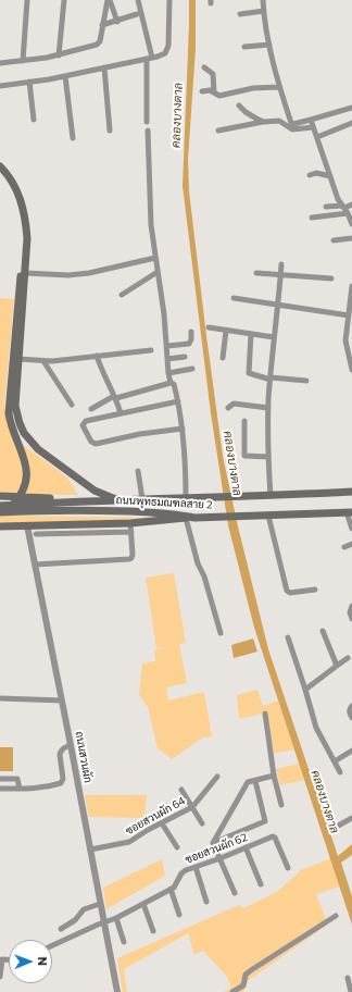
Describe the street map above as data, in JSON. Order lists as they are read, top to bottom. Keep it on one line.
{"streets":{"main road":["ถนนพุทธมณฑลสาย 2"],"street":["ถนนสวนผัก","ซอยสวนผัก 64","ซอยสวนผัก 62"]},"crossings":[["ถนนสวนผัก","ซอยสวนผัก 64"],["ถนนสวนผัก","ซอยสวนผัก 62"]],"water":["คลองบางตาล"],"north":"right"}
